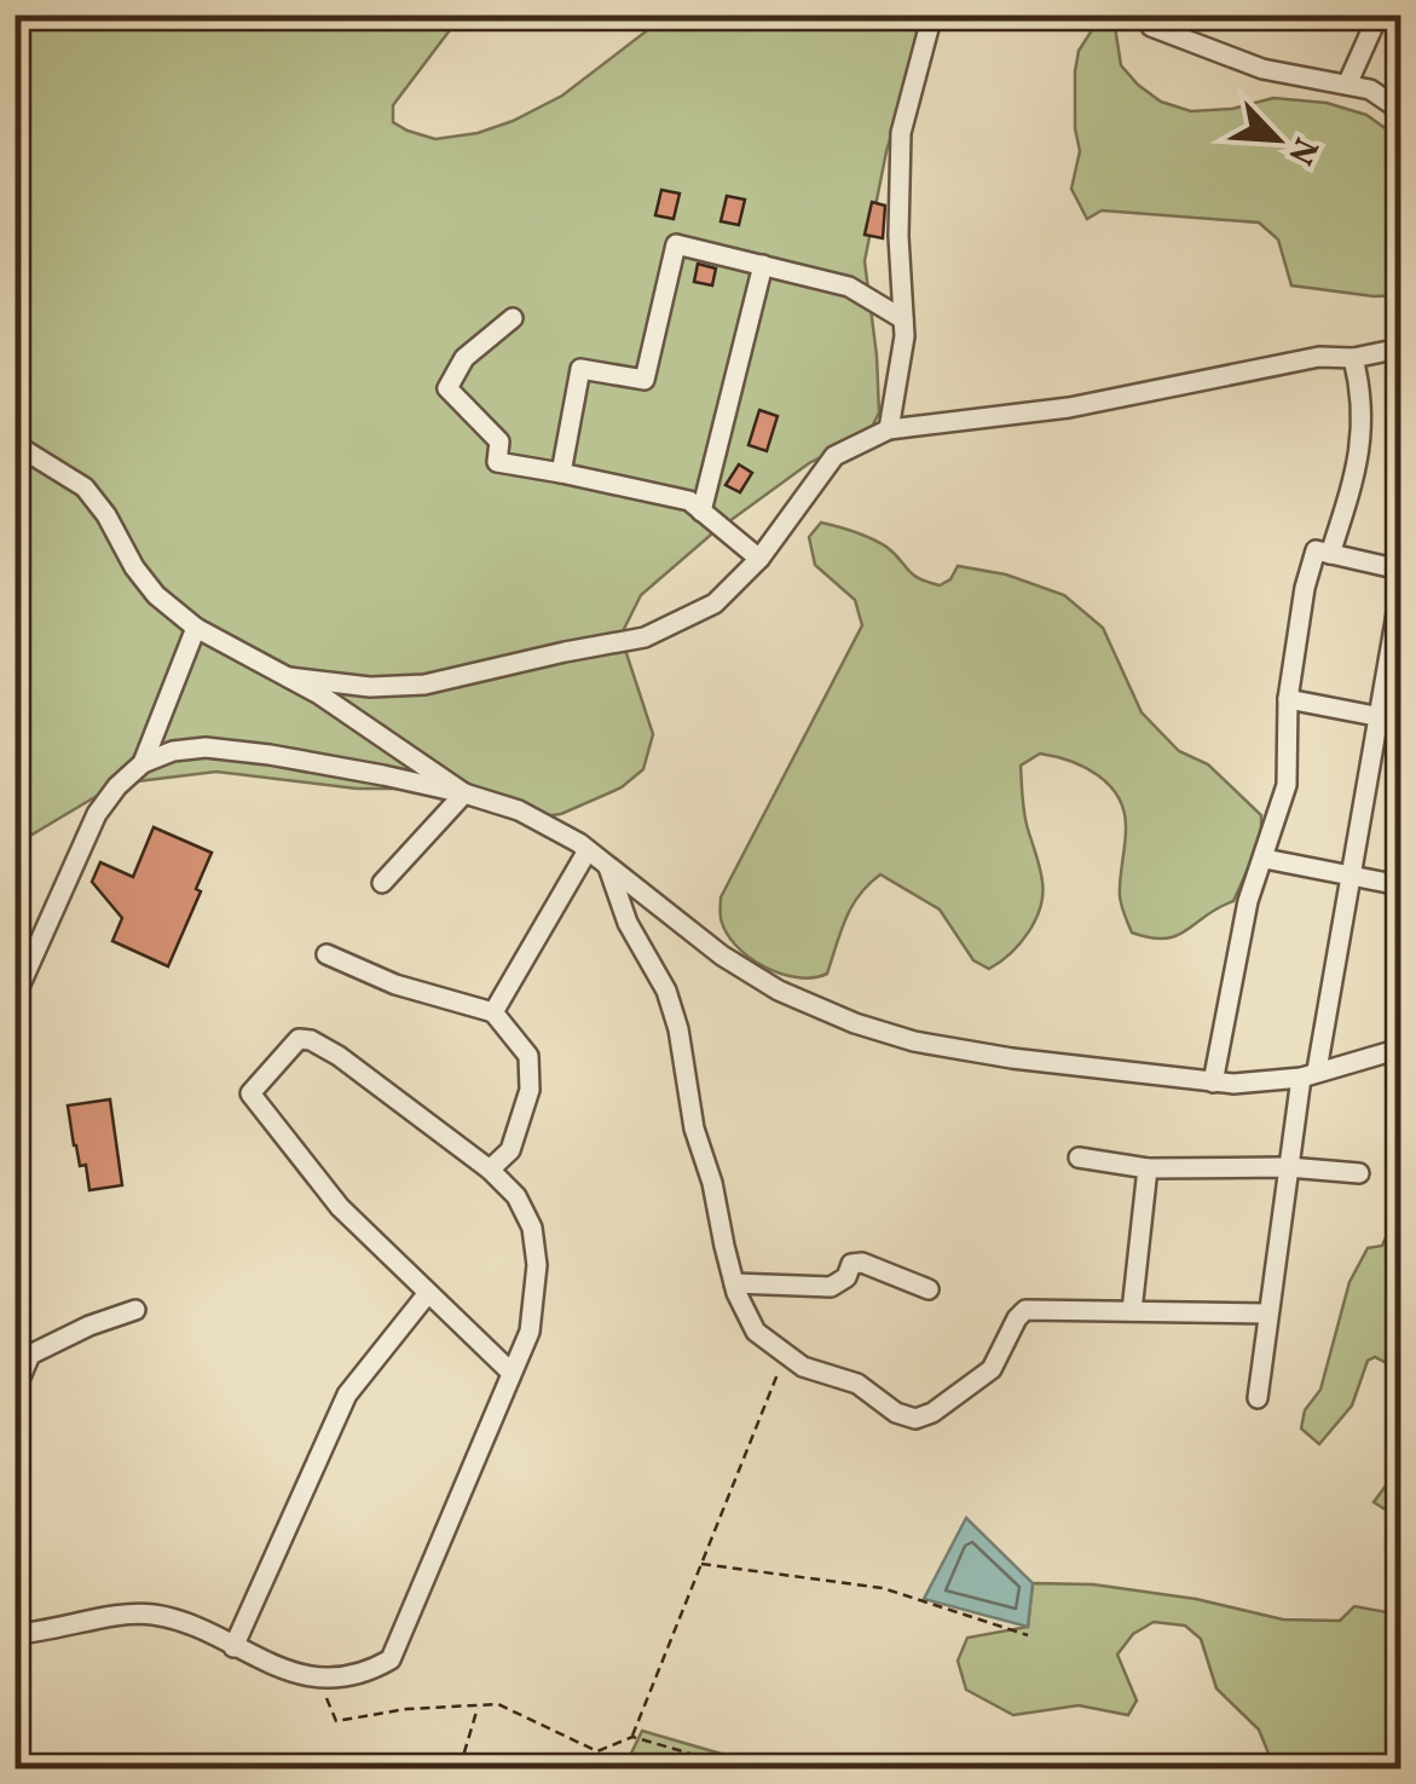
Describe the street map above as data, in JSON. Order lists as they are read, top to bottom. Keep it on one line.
{"north":"bottom right"}
